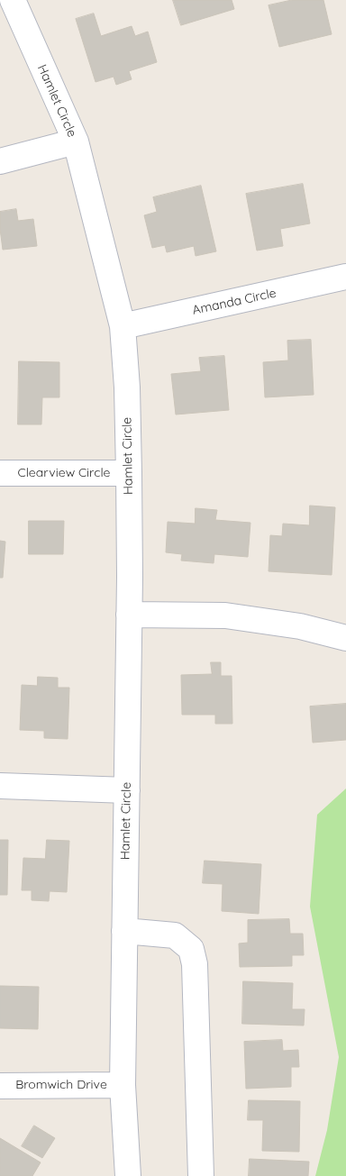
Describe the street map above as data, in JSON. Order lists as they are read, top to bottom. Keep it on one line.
{"streets":{"street":["Hamlet Circle","Amanda Circle","Clearview Circle","Bromwich Drive"]},"crossings":[["Hamlet Circle","Amanda Circle"],["Hamlet Circle","Clearview Circle"],["Hamlet Circle","Bromwich Drive"]]}
